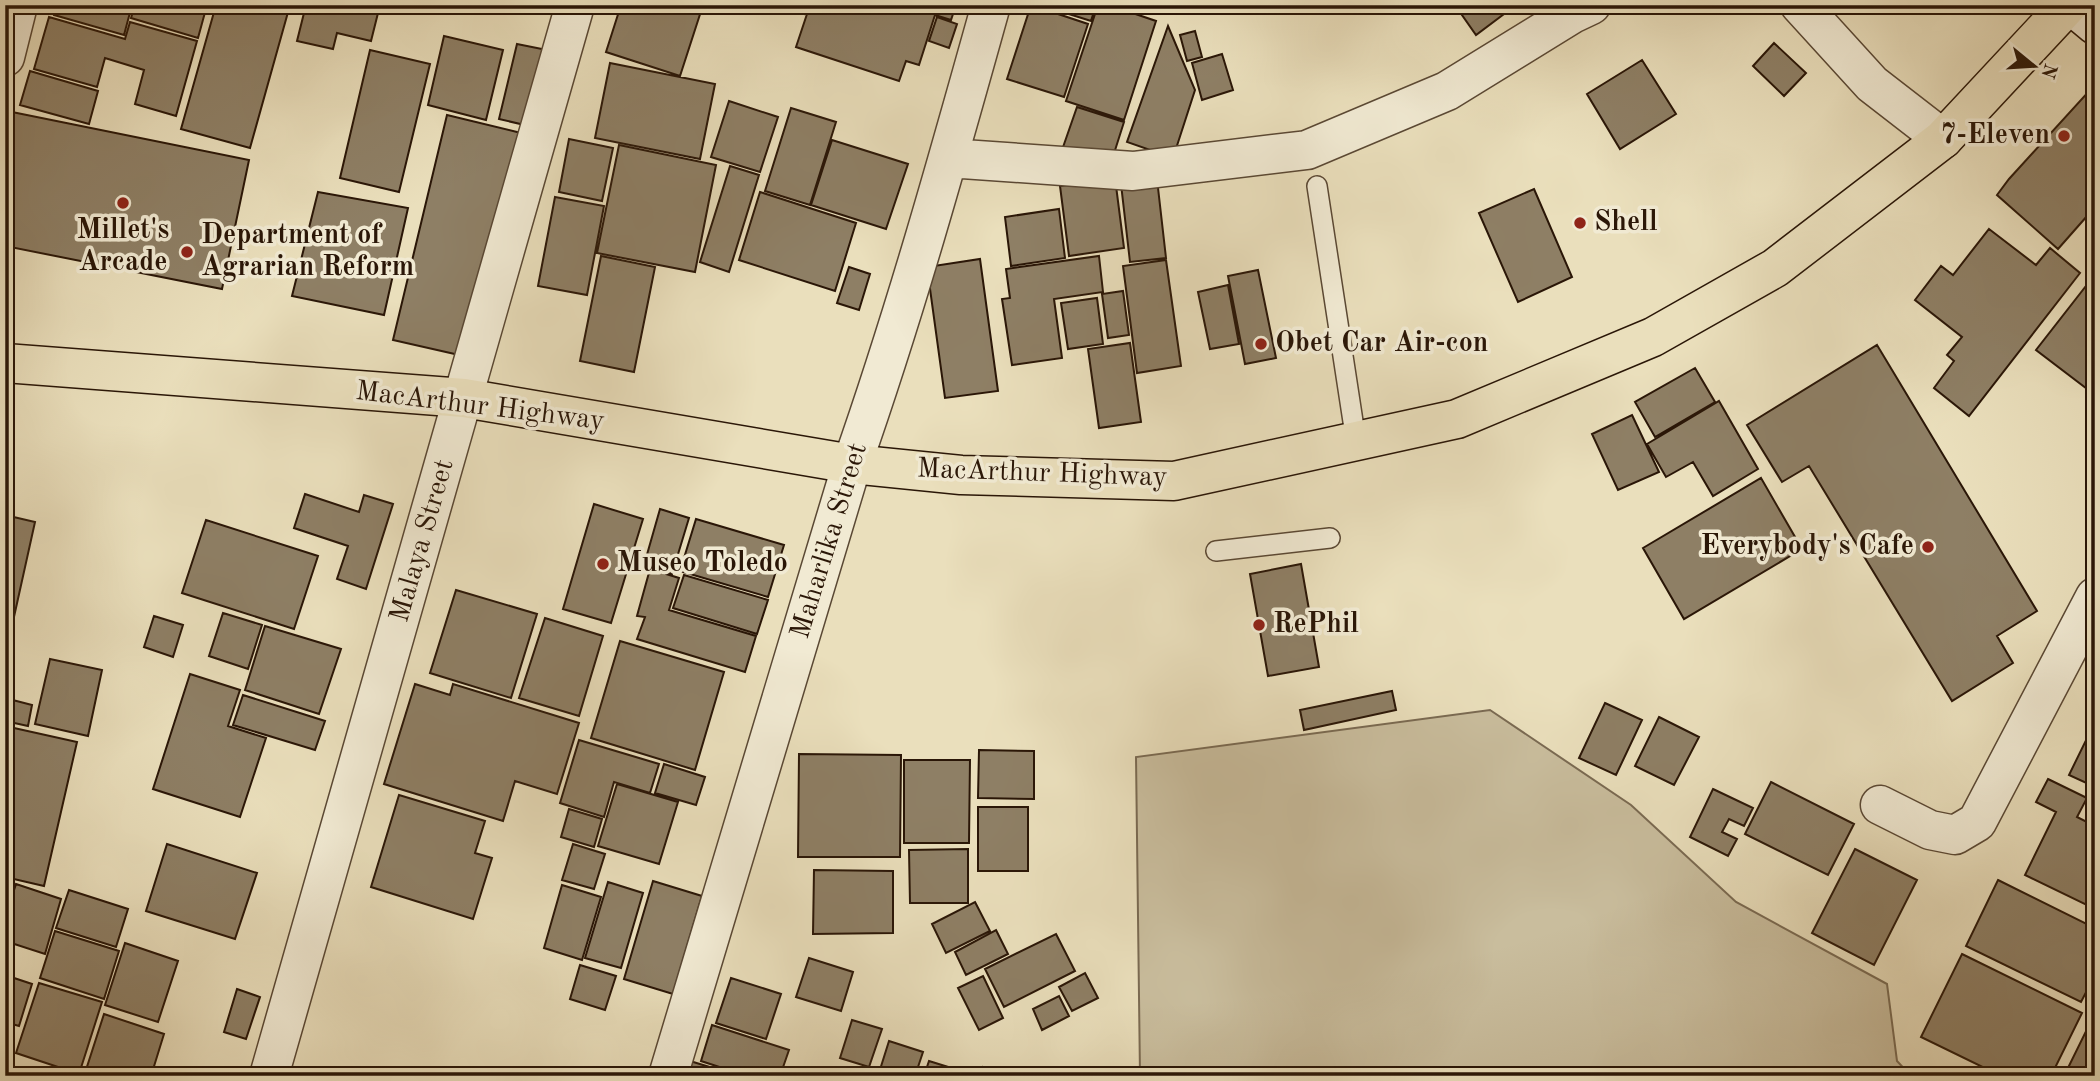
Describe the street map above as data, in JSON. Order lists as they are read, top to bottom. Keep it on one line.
{"streets":{"highway":["MacArthur Highway"],"street":["Malaya Street","Maharlika Street"]},"crossings":[["MacArthur Highway","Malaya Street"],["MacArthur Highway","Maharlika Street"]],"places":["7-Eleven","Millet's Arcade","Shell","Department of Agrarian Reform","Obet Car Air-con","Everybody's Cafe","Museo Toledo","RePhil"],"north":"right"}
